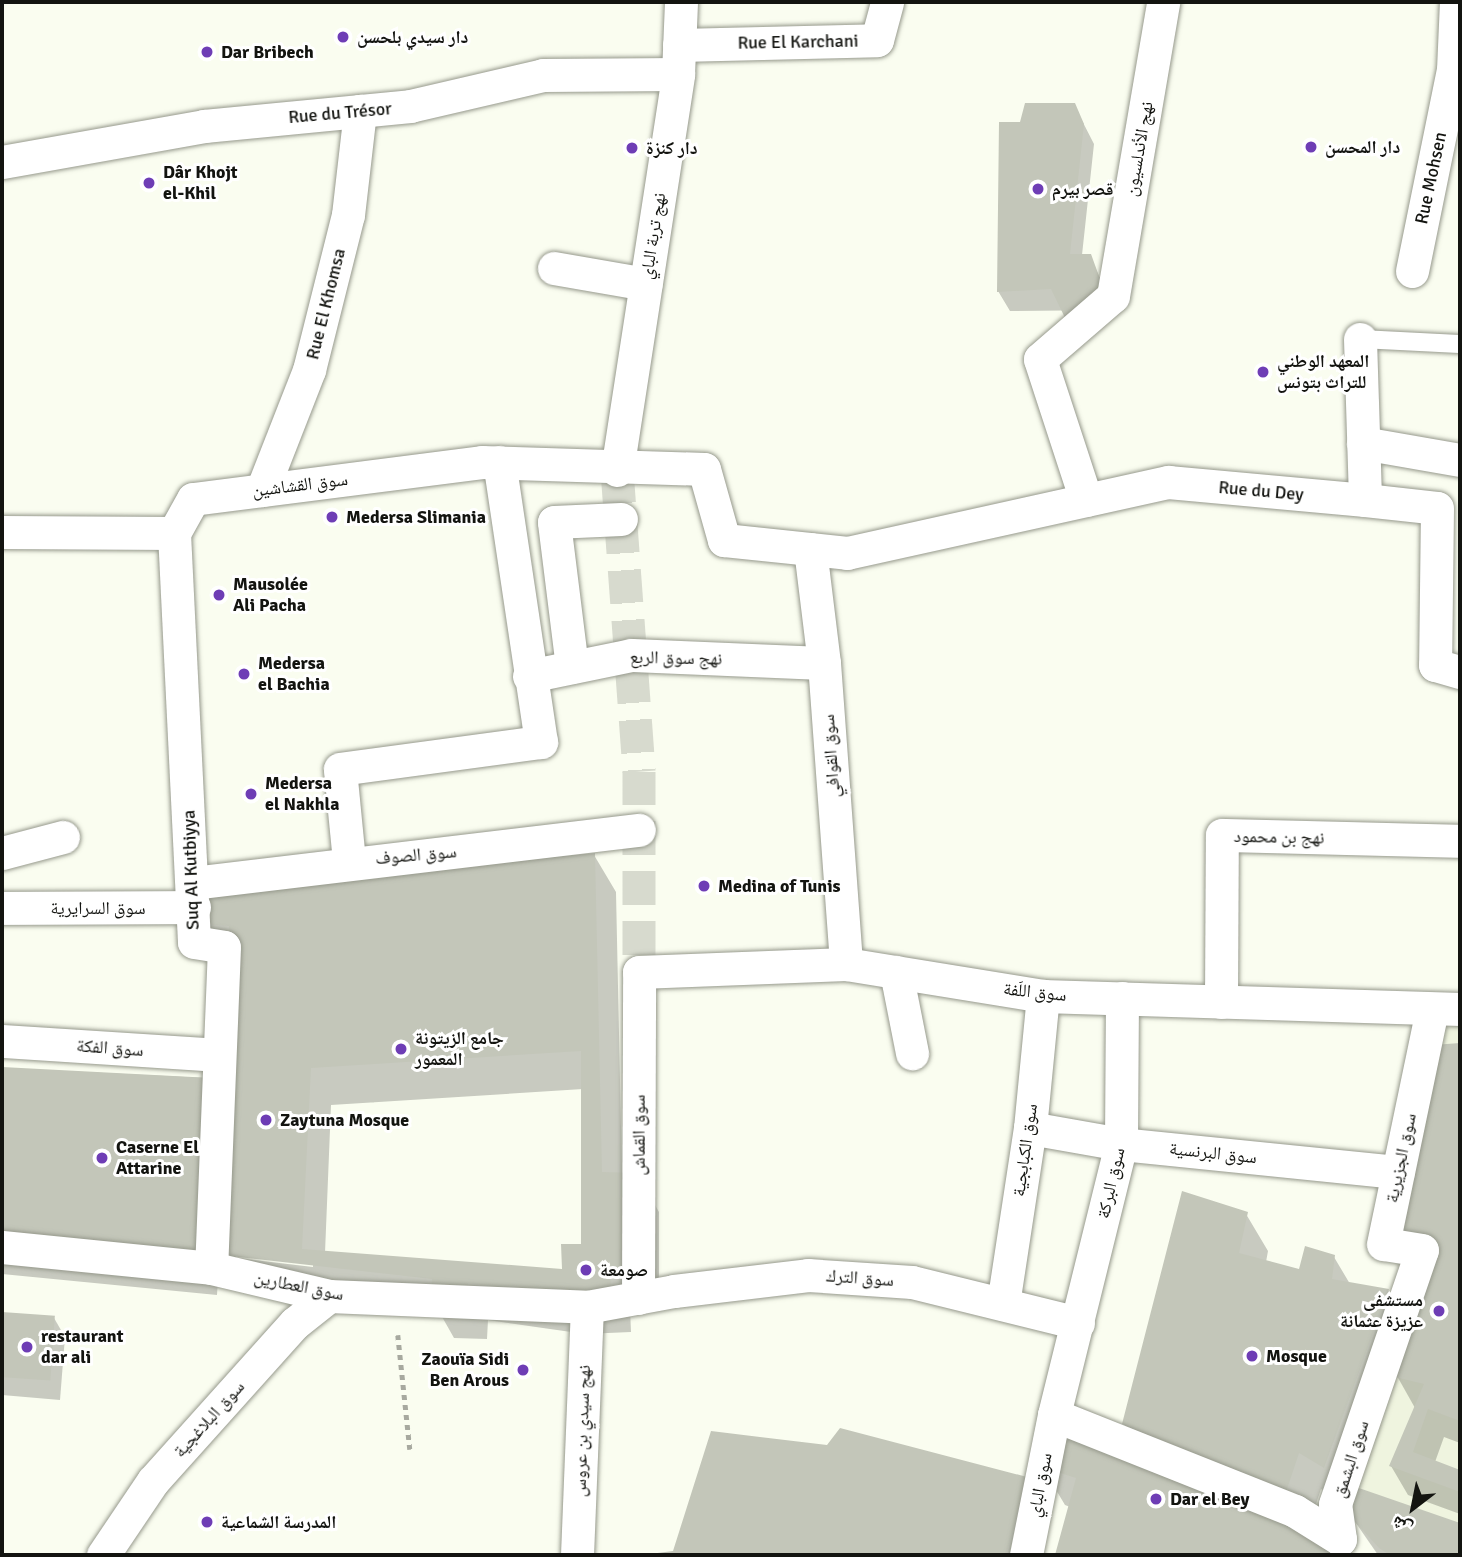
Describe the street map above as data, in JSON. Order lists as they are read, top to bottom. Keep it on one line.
{"streets":{"street":["Rue El Karchani","Rue du Trésor","نهج الأندلسيون","Rue Mohsen","نهج تربة الباي","Rue El Khomsa","سوق القشاشين","Rue du Dey","نهج سوق الربع","سوق القوافي","نهج بن محمود","سوق الصوف","Suq Al Kutbiyya","سوق السرايرية","سوق اللَفة","سوق الفكة","سوق القماش","سوق الكبابجية","سوق البرنسية","سوق الجزيرية","سوق البركة","سوق الترك","سوق العطارين","سوق البلاغجية","نهج سيدي بن عروس","سوق البشمق","سوق الباي"]},"crossings":[["Rue El Karchani","Rue du Trésor"],["Rue El Karchani","نهج تربة الباي"],["Rue du Trésor","نهج تربة الباي"],["Rue du Trésor","Rue El Khomsa"],["نهج الأندلسيون","Rue du Dey"],["نهج تربة الباي","سوق القشاشين"],["Rue El Khomsa","سوق القشاشين"],["سوق القشاشين","Rue du Dey"],["سوق القشاشين","سوق القوافي"],["سوق القشاشين","Suq Al Kutbiyya"],["Rue du Dey","سوق القوافي"],["نهج سوق الربع","سوق القوافي"],["سوق القوافي","سوق اللَفة"],["نهج بن محمود","سوق اللَفة"],["سوق الصوف","Suq Al Kutbiyya"],["سوق الصوف","سوق السرايرية"],["Suq Al Kutbiyya","سوق السرايرية"],["Suq Al Kutbiyya","سوق الفكة"],["Suq Al Kutbiyya","سوق العطارين"],["سوق اللَفة","سوق القماش"],["سوق اللَفة","سوق الكبابجية"],["سوق اللَفة","سوق الجزيرية"],["سوق اللَفة","سوق البركة"],["سوق القماش","سوق الترك"],["سوق القماش","سوق العطارين"],["سوق الكبابجية","سوق البرنسية"],["سوق الكبابجية","سوق الترك"],["سوق البرنسية","سوق الجزيرية"],["سوق البرنسية","سوق البركة"],["سوق الجزيرية","سوق البشمق"],["سوق البركة","سوق الترك"],["سوق الترك","سوق العطارين"],["سوق العطارين","سوق البلاغجية"],["سوق العطارين","نهج سيدي بن عروس"],["سوق البشمق","سوق الباي"]],"places":["دار سيدي بلحسن","Dar Bribech","دار المحسن","دار كنزة","Dâr Khojt el-Khil","قصر بيرم","المعهد الوطني للتراث بتونس","Medersa Slimania","Mausolée Ali Pacha","Medersa el Bachia","Medersa el Nakhla","Medina of Tunis","جامع الزيتونة المعمور","Zaytuna Mosque","Caserne El Attarine","صومعة","مستشفى عزيزة عثمانة","restaurant dar ali","Mosque","Zaouïa Sidi Ben Arous","Dar el Bey","المدرسة الشماعية"],"north":"bottom left"}
